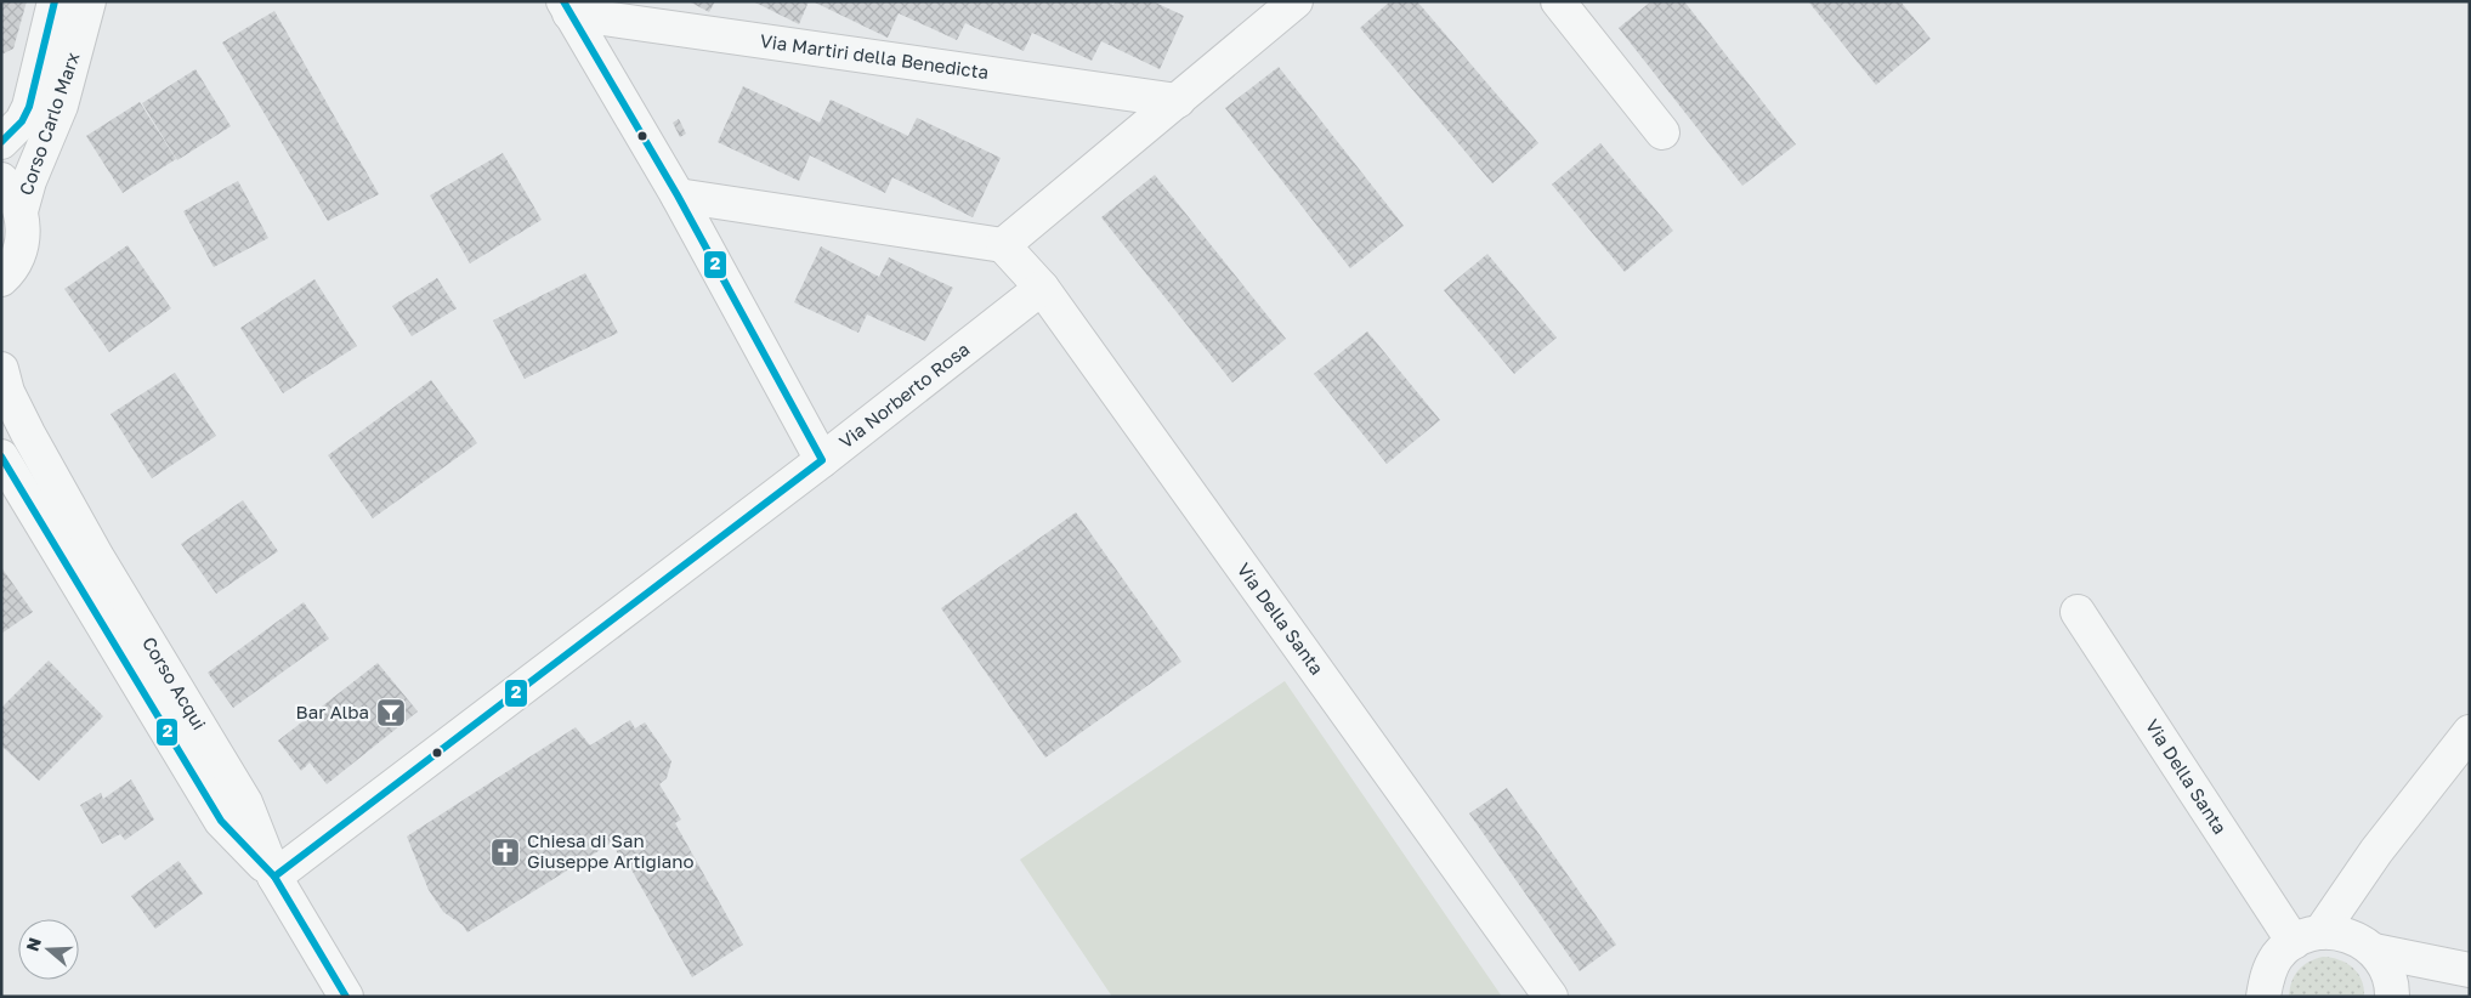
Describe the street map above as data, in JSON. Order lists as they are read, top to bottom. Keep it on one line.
{"streets":{"street":["Via Martiri della Benedicta","Corso Carlo Marx","Via Norberto Rosa","Via Della Santa","Corso Acqui"]},"crossings":[["Via Norberto Rosa","Via Della Santa"],["Via Norberto Rosa","Corso Acqui"]],"places":{"bar":["Bar Alba"],"church":["Chiesa di San Giuseppe Artigiano"]},"lines":["transit line 2"],"north":"left"}
